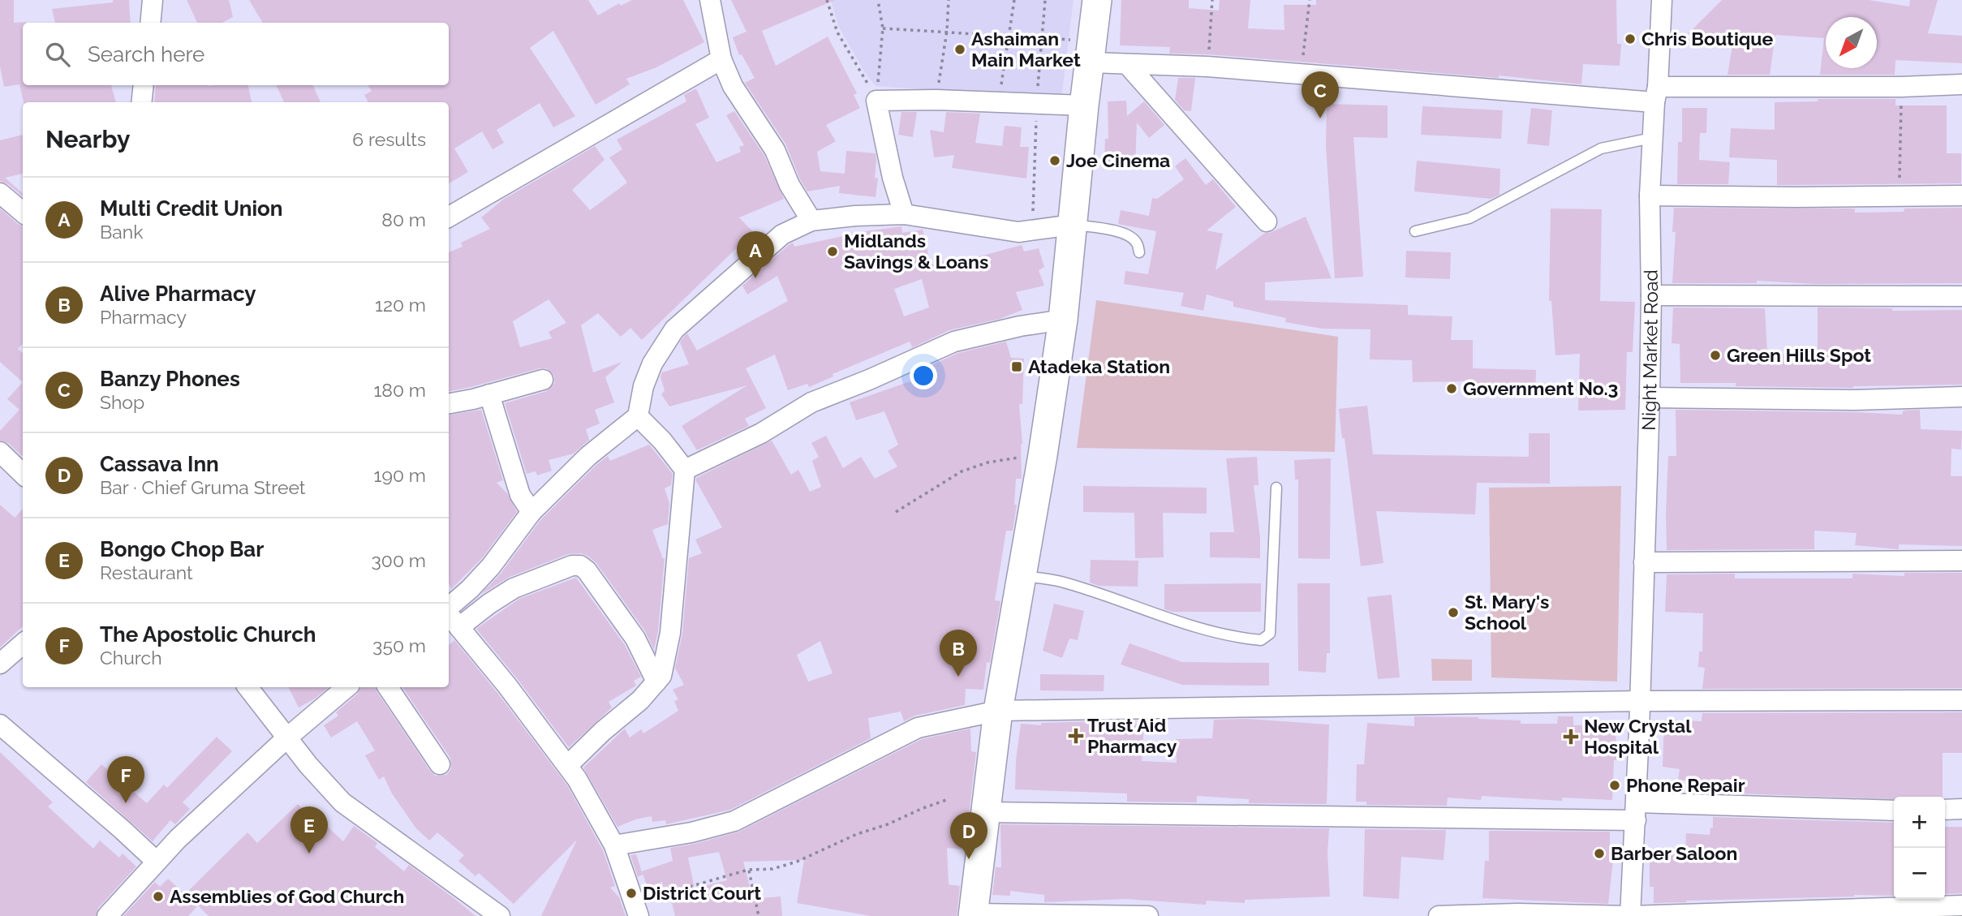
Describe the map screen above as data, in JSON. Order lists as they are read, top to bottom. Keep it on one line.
{"streets":{"street":["Night Market Road"]},"places":{"other":["Chris Boutique","Ashaiman Main Market","Joe Cinema","Midlands Savings & Loans","Green Hills Spot","Government No.3","St. Mary's School","Phone Repair","Barber Saloon","District Court","Assemblies of God Church"],"transit":["Atadeka Station"],"health":["Trust Aid Pharmacy","New Crystal Hospital"]},"north":"bottom left","page":{"search":"Search here","pins":["C","A","B","F","E","D"],"heading":["Nearby","6 results"],"list":[{"mark":"A","name":"Multi Credit Union","note":"Bank","value":"80 m"},{"mark":"B","name":"Alive Pharmacy","note":"Pharmacy","value":"120 m"},{"mark":"C","name":"Banzy Phones","note":"Shop","value":"180 m"},{"mark":"D","name":"Cassava Inn","note":"Bar · Chief Gruma Street","value":"190 m"},{"mark":"E","name":"Bongo Chop Bar","note":"Restaurant","value":"300 m"},{"mark":"F","name":"The Apostolic Church","note":"Church","value":"350 m"}],"map_buttons":["+","−"]}}
